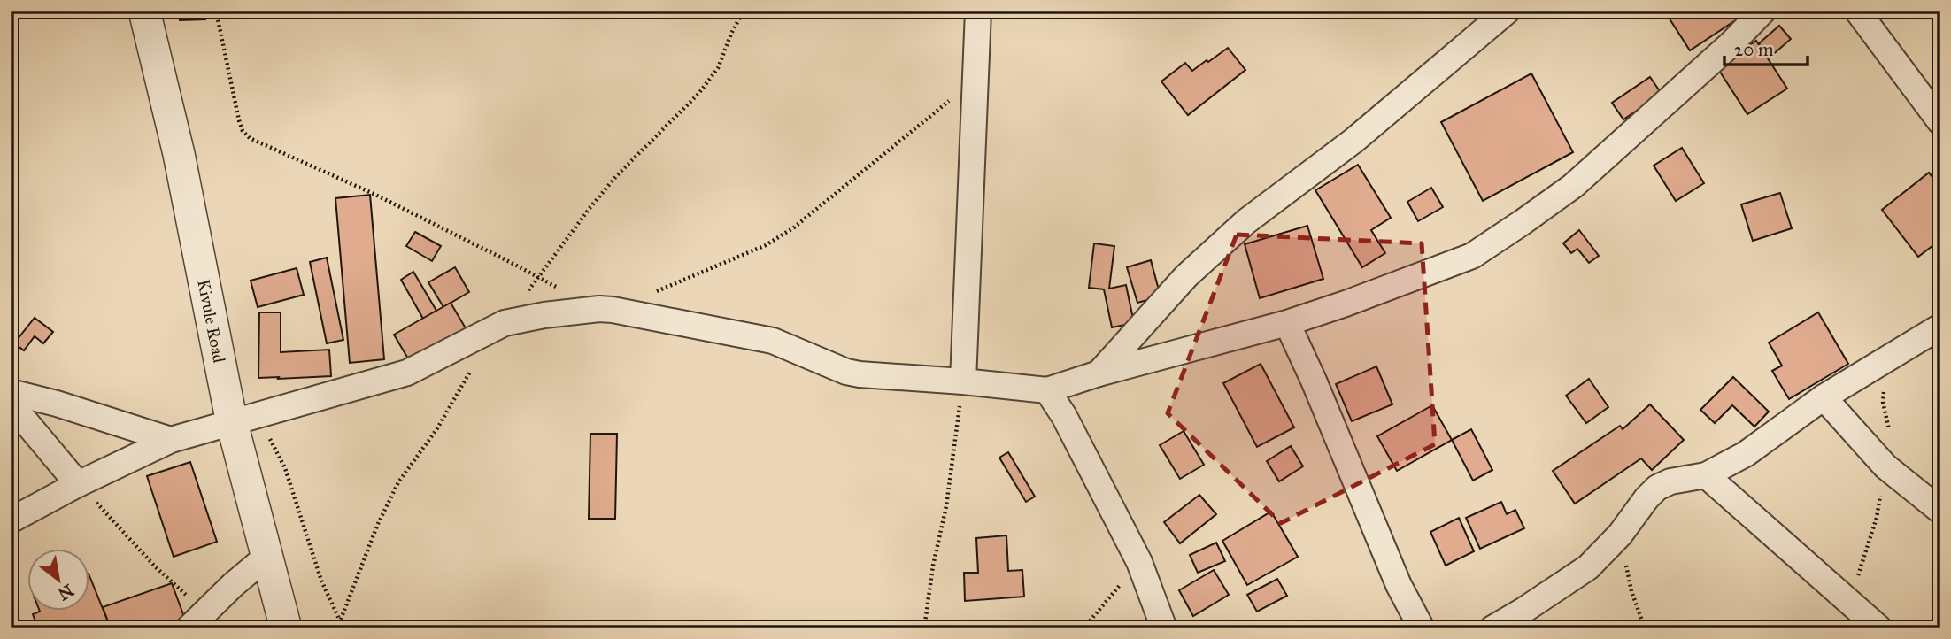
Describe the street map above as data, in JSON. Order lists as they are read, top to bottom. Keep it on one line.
{"streets":{"street":["Kivule Road"]},"scale_bar":"20 m","north":"bottom right"}
